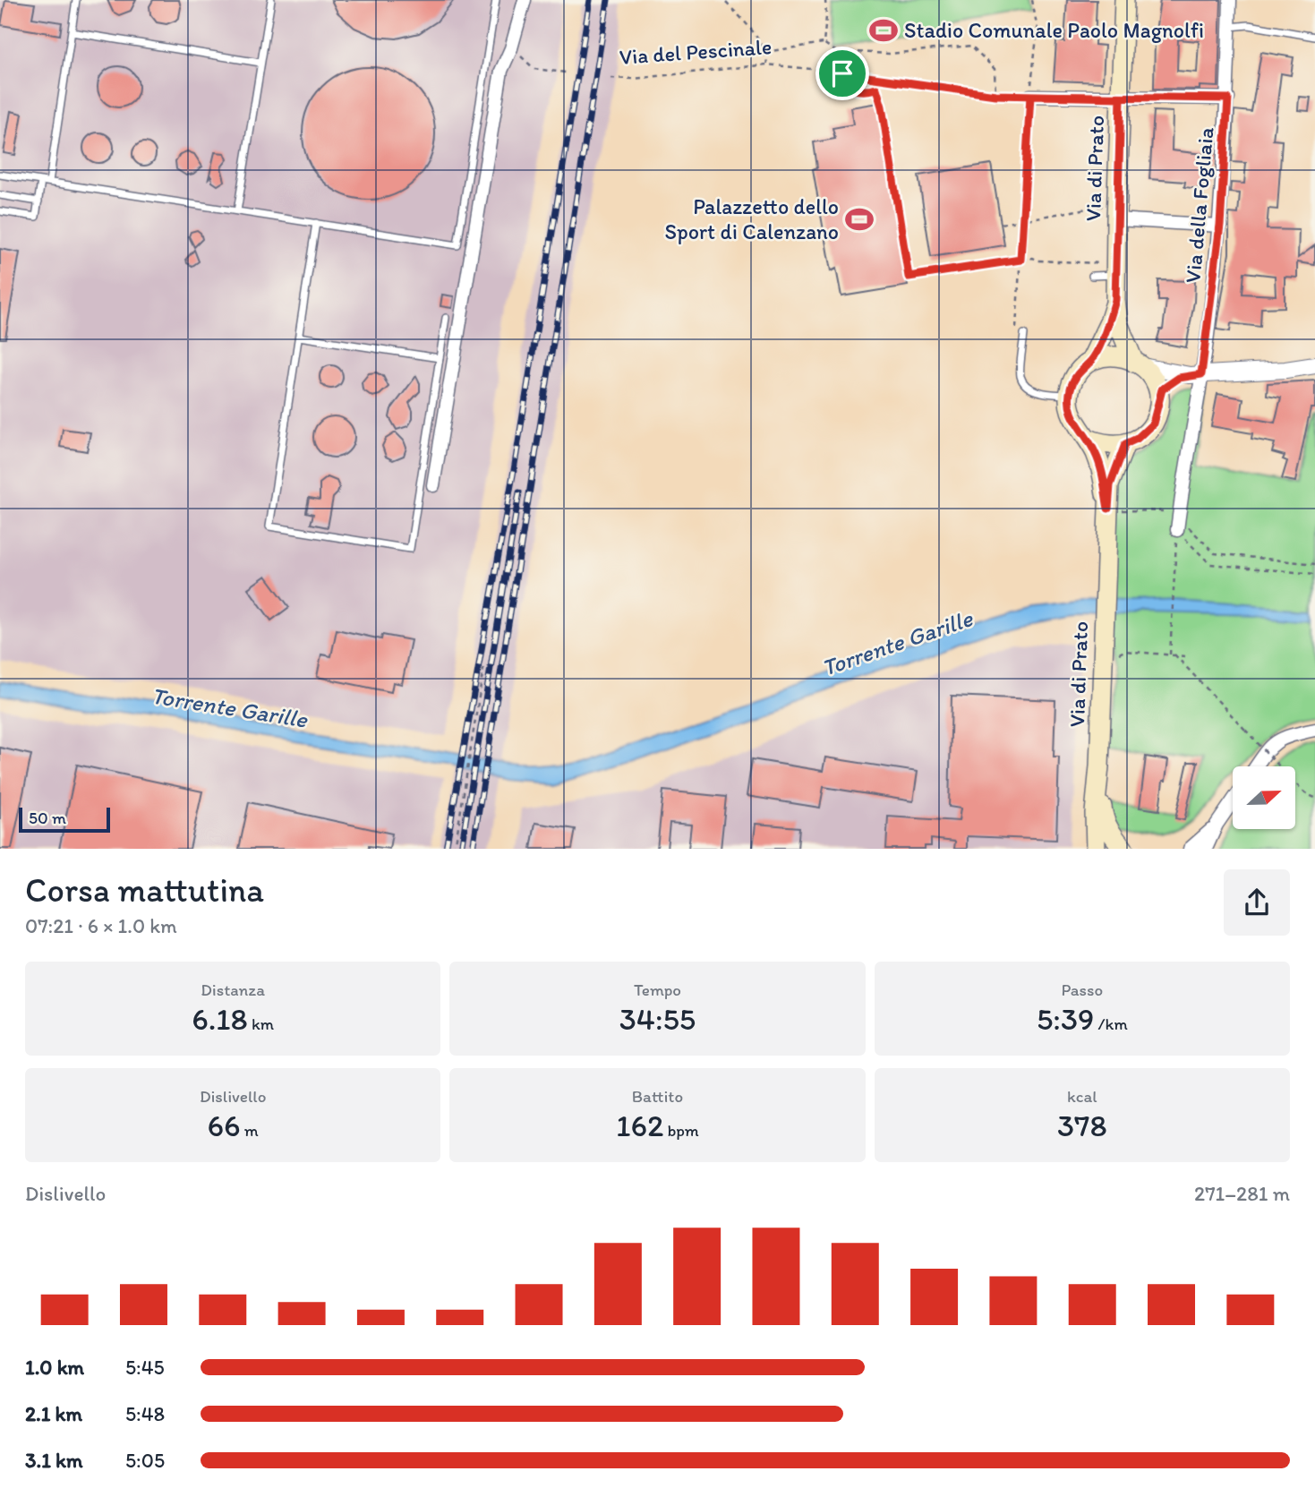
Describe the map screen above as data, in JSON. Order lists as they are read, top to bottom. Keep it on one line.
{"streets":{"main road":["Via di Prato"],"street":["Via della Fogliaia"],"path":["Via del Pescinale"]},"water":["Torrente Garille"],"places":{"sports":["Stadio Comunale Paolo Magnolfi","Palazzetto dello Sport di Calenzano"]},"scale_bar":"50 m","north":"right","page":{"scale":"50 m","heading":["Corsa mattutina","07:21 · 6 × 1.0 km"],"stats":[["Distanza","6.18 km"],["Tempo","34:55"],["Passo","5:39 /km"],["Dislivello","66 m"],["Battito","162 bpm"],["kcal","378"]],"chart":["Dislivello","271–281 m"],"list":[{"name":"1.0 km","note":"5:45"},{"name":"2.1 km","note":"5:48"},{"name":"3.1 km","note":"5:05"}]}}
